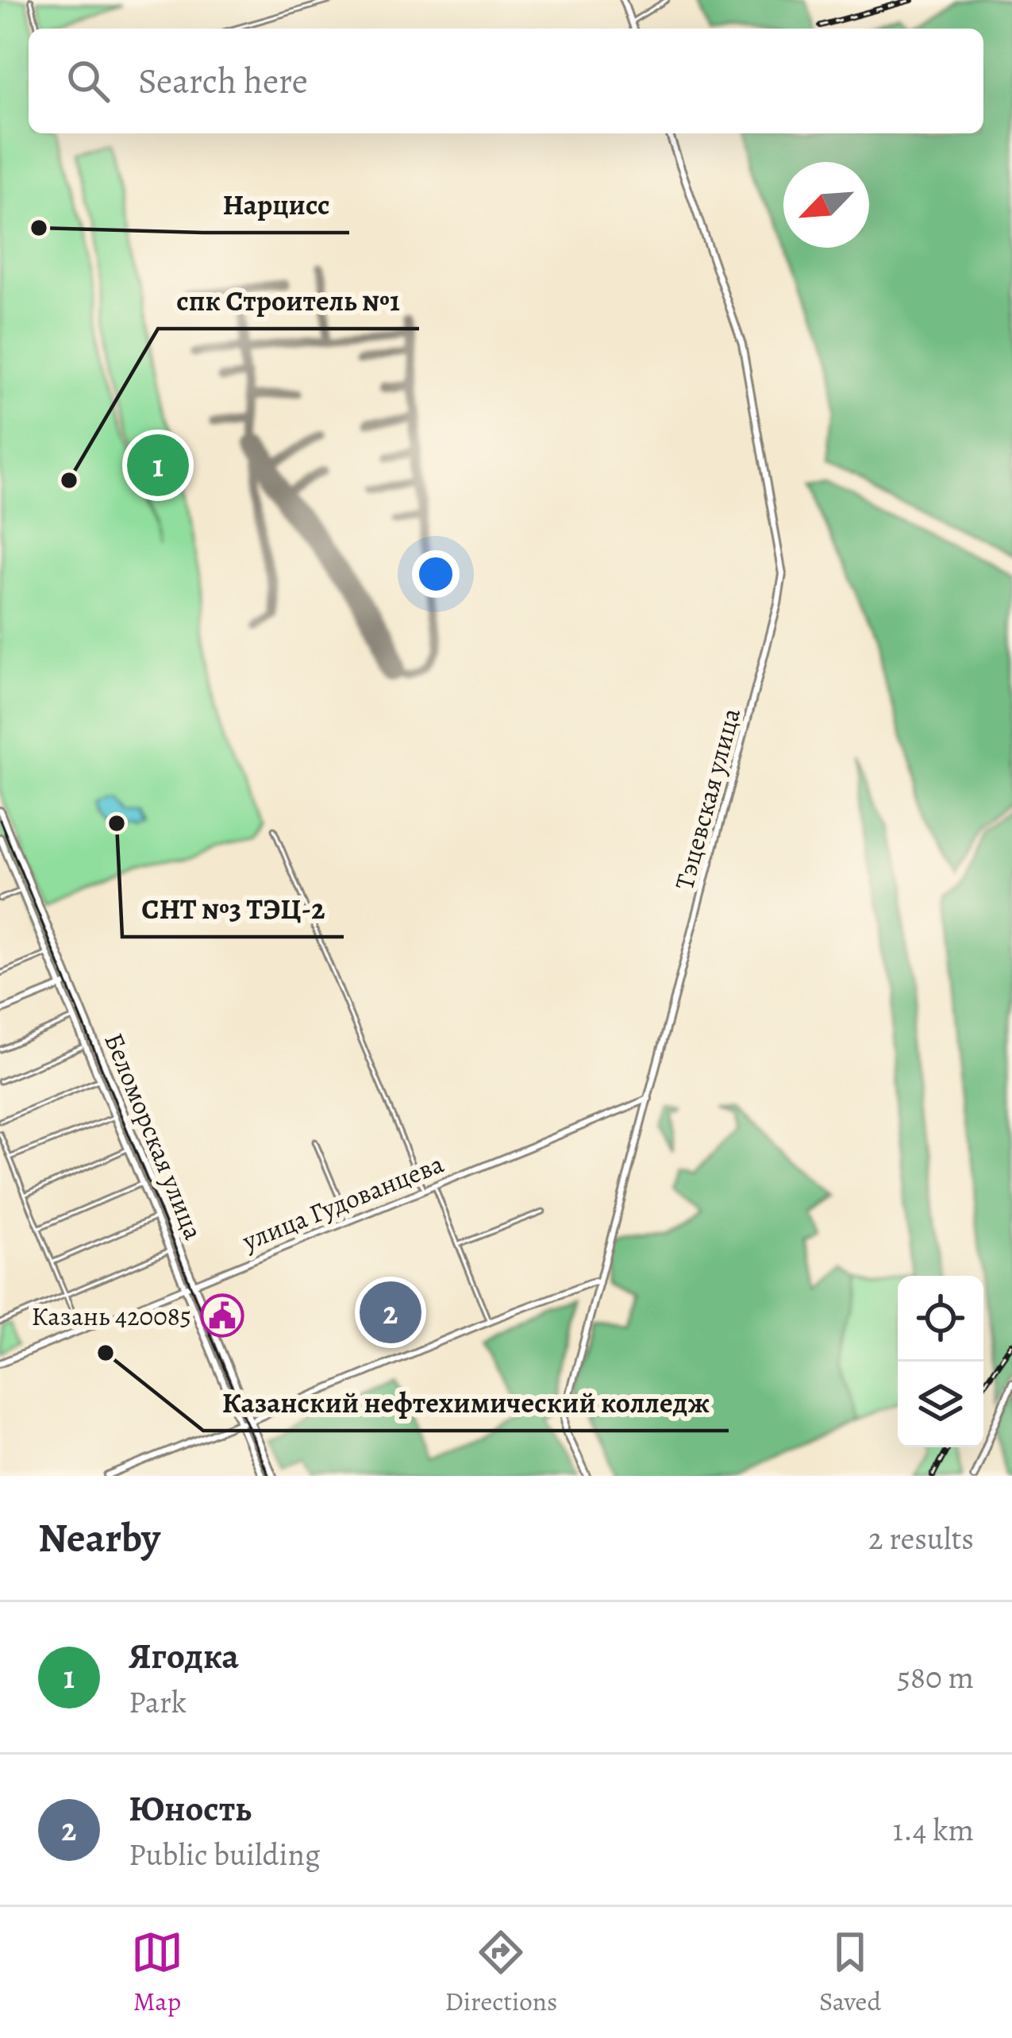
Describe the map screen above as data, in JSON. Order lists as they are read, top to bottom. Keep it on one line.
{"streets":{"main road":["Тэцевская улица","Беломорская улица","улица Гудованцева"]},"crossings":[["Тэцевская улица","улица Гудованцева"],["Беломорская улица","улица Гудованцева"]],"places":{"other":["Нарцисс","спк Строитель №1","СНТ №3 ТЭЦ-2","Казанский нефтехимический колледж"],"public building":["Казань 420085"]},"north":"bottom left","page":{"search":"Search here","pins":["1","2"],"heading":["Nearby","2 results"],"list":[{"mark":"1","name":"Ягодка","note":"Park","value":"580 m"},{"mark":"2","name":"Юность","note":"Public building","value":"1.4 km"}],"nav":["Map","Directions","Saved"]}}
